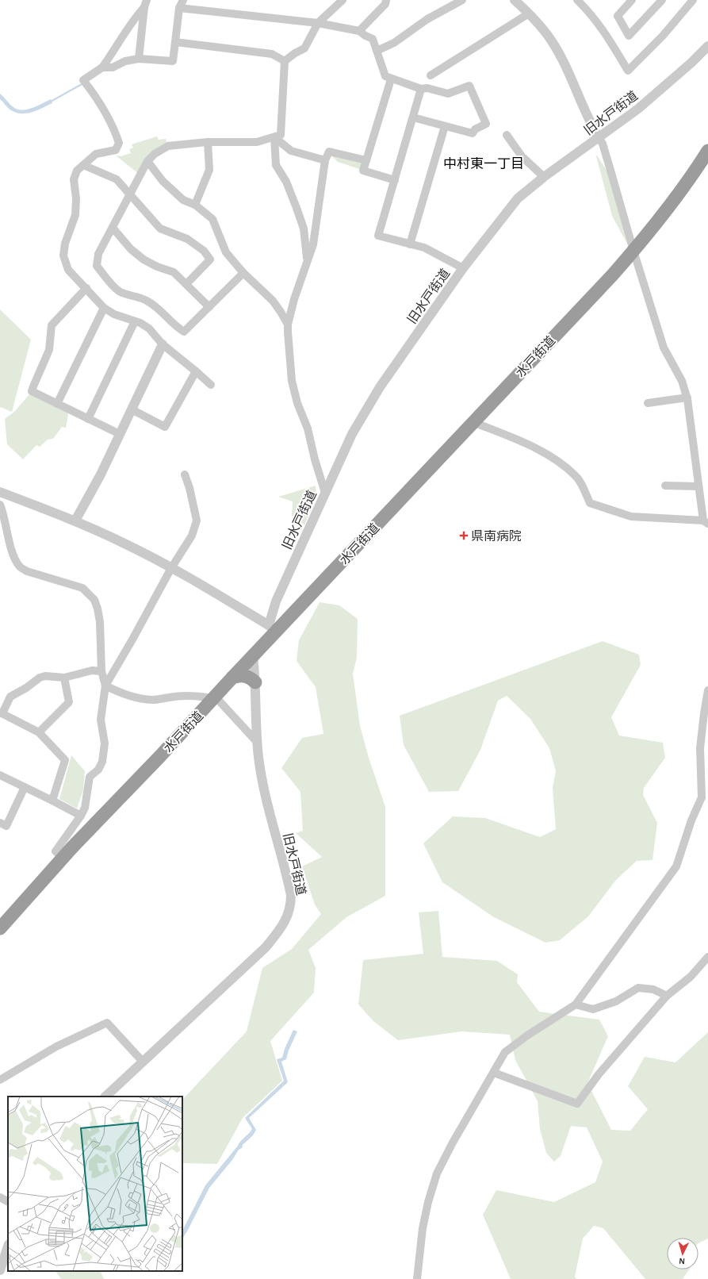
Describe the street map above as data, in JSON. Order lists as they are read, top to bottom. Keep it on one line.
{"streets":{"highway":["水戸街道"],"street":["旧水戸街道"]},"crossings":[["旧水戸街道","水戸街道"]],"districts":["中村東一丁目"],"places":{"health":["県南病院"]},"north":"bottom"}
